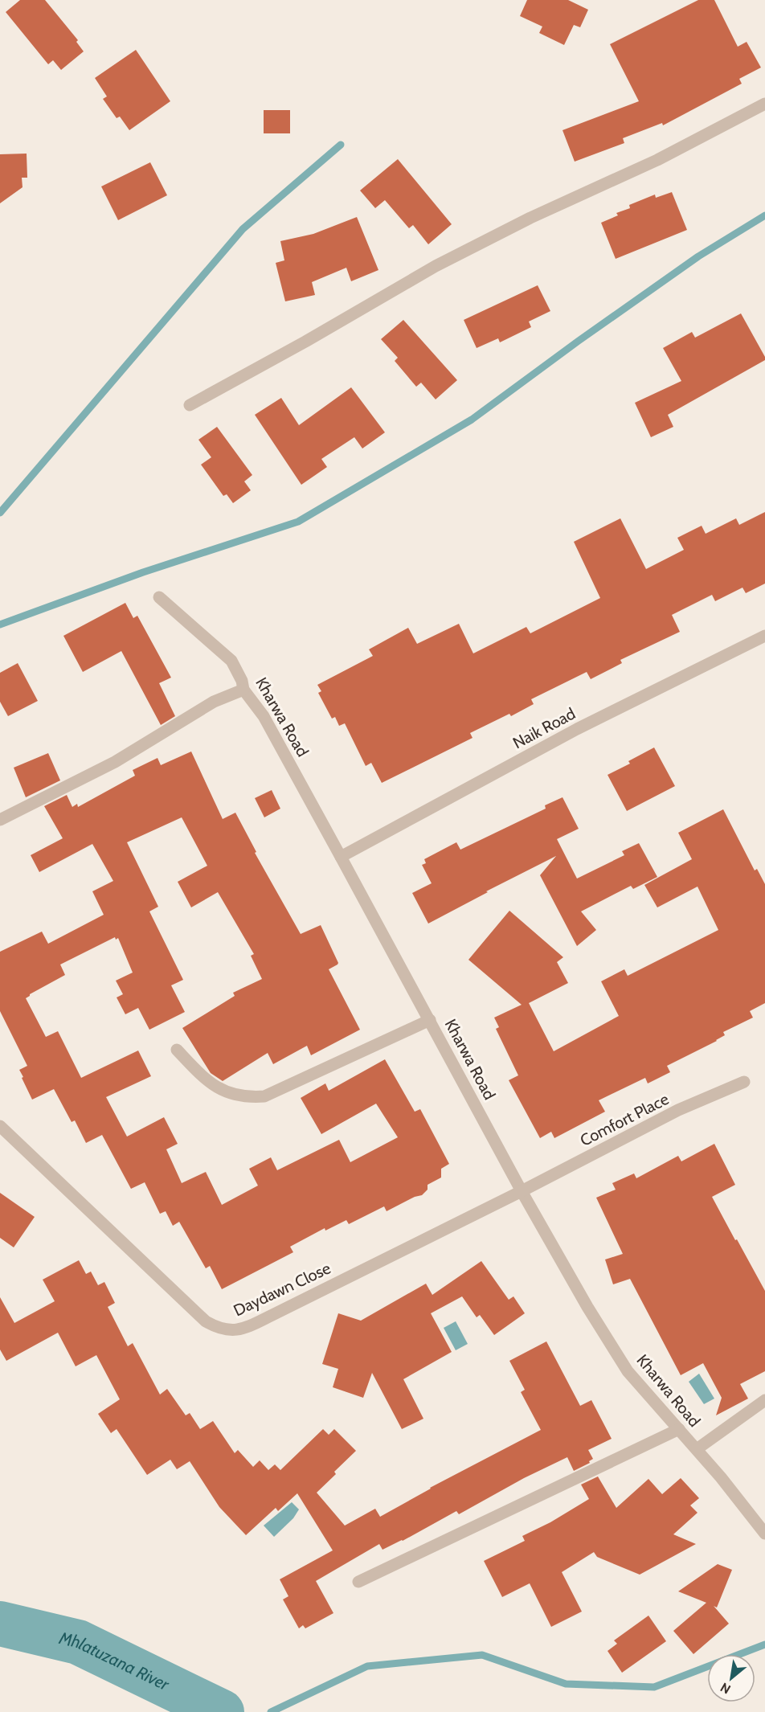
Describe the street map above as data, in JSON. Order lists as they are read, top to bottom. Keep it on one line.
{"streets":{"street":["Kharwa Road","Naik Road","Comfort Place","Daydawn Close"]},"crossings":[["Kharwa Road","Naik Road"],["Kharwa Road","Comfort Place"],["Kharwa Road","Daydawn Close"],["Comfort Place","Daydawn Close"]],"water":["Mhlatuzana River"],"north":"bottom left"}
